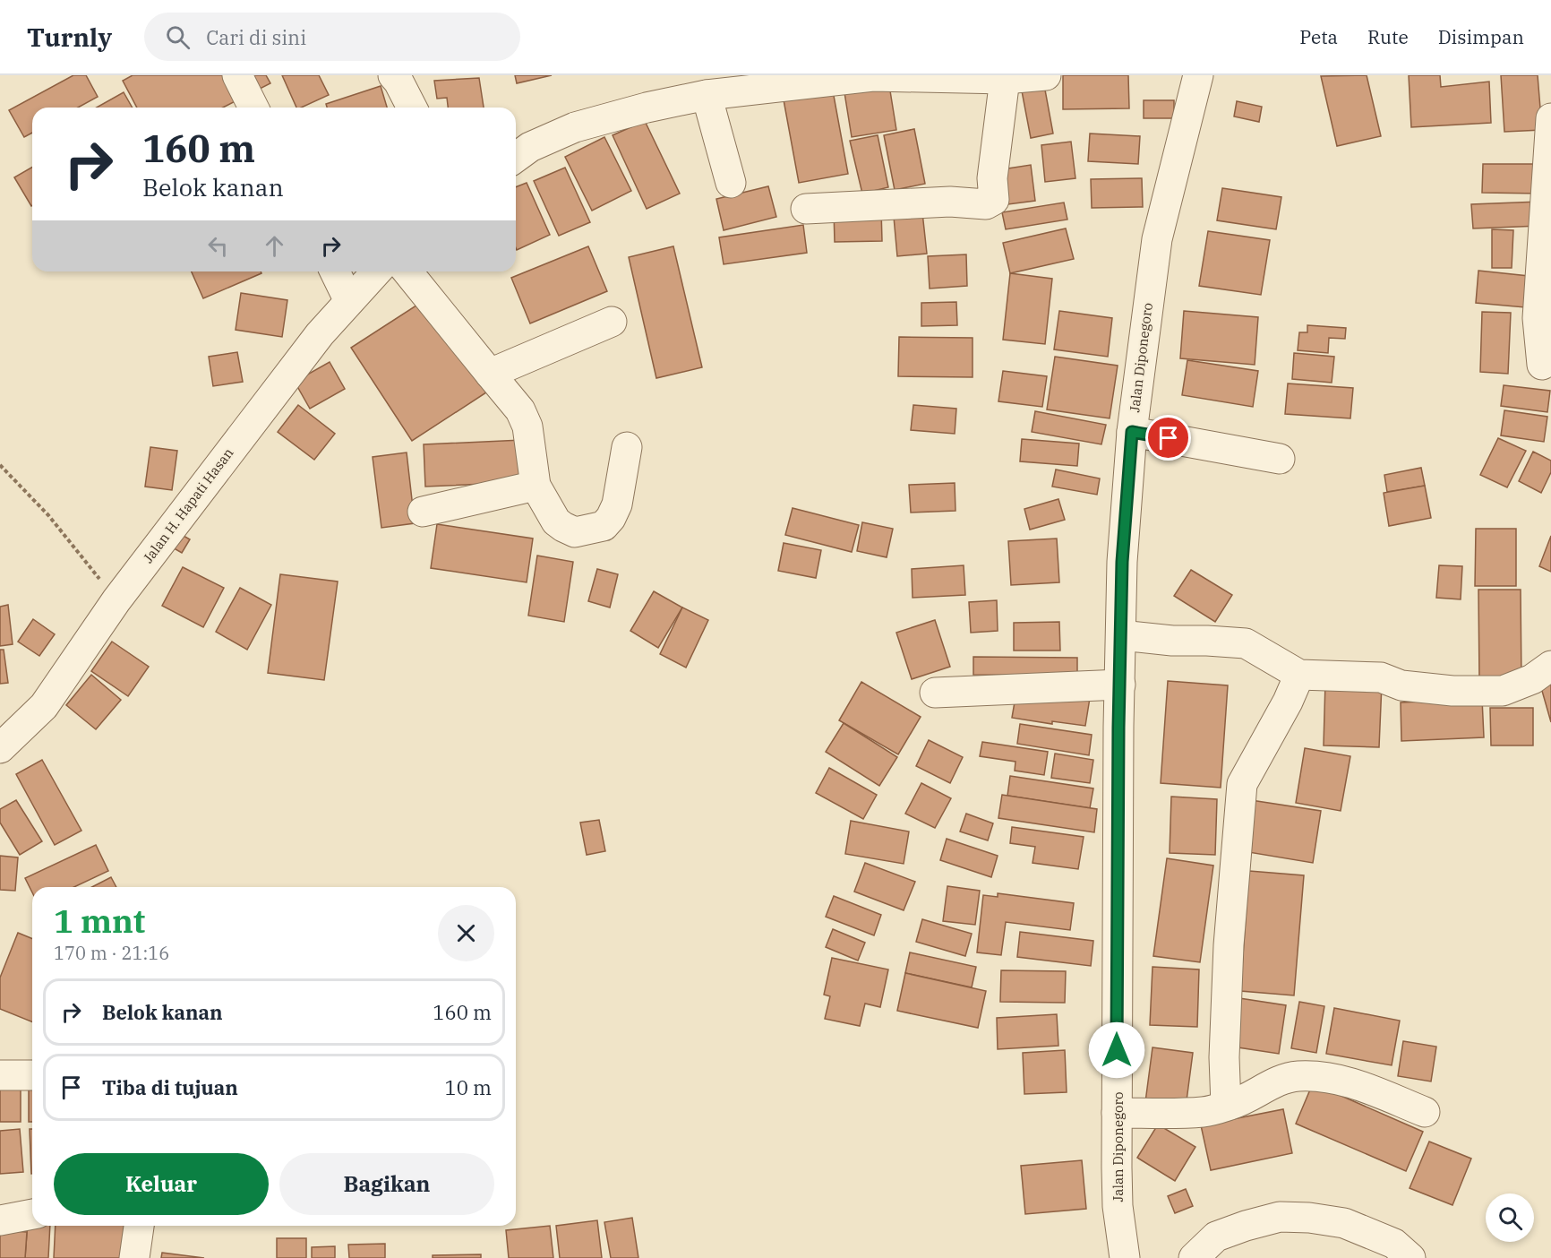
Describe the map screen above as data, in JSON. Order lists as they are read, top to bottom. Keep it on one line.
{"streets":{"street":["Jalan Diponegoro","Jalan H. Hapati Hasan"]},"page":{"header":"Turnly","search":"Cari di sini","nav":["Peta","Rute","Disimpan"],"turn":["160 m","Belok kanan"],"heading":["1 mnt","170 m · 21:16"],"list":[{"name":"Belok kanan","value":"160 m"},{"name":"Tiba di tujuan","value":"10 m"}],"buttons":["Keluar","Bagikan"]}}
